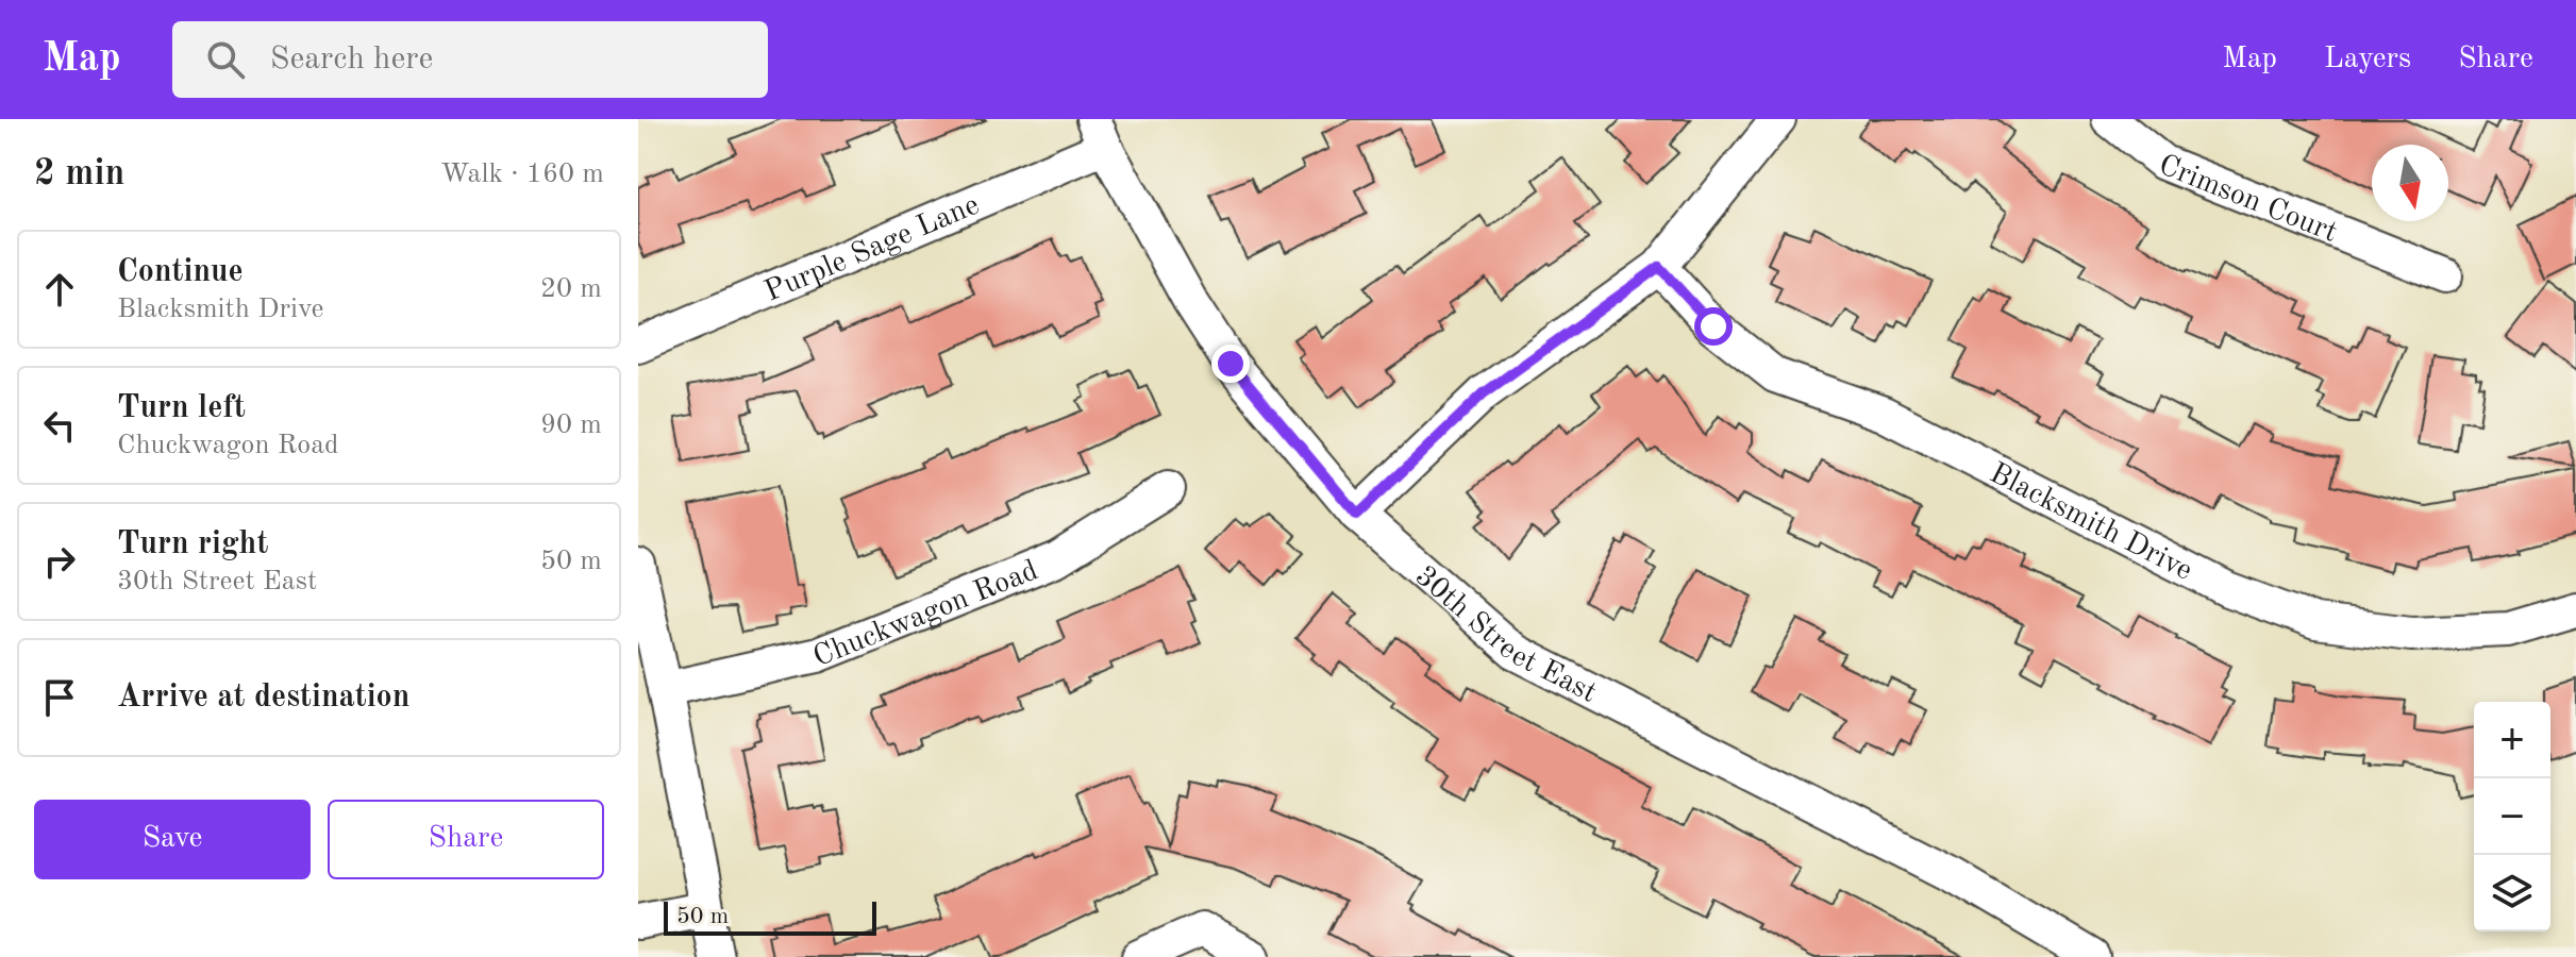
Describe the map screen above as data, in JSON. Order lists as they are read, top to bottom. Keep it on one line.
{"streets":{"street":["Crimson Court","Purple Sage Lane","Blacksmith Drive","Chuckwagon Road","30th Street East"]},"crossings":[["Purple Sage Lane","30th Street East"]],"scale_bar":"50 m","north":"bottom","page":{"header":"Map","search":"Search here","nav":["Map","Layers","Share"],"heading":["2 min","Walk · 160 m"],"list":[["Continue","Blacksmith Drive","20 m"],["Turn left","Chuckwagon Road","90 m"],["Turn right","30th Street East","50 m"],"Arrive at destination"],"map_buttons":["+","−"],"buttons":["Save","Share"],"scale":"50 m"}}
